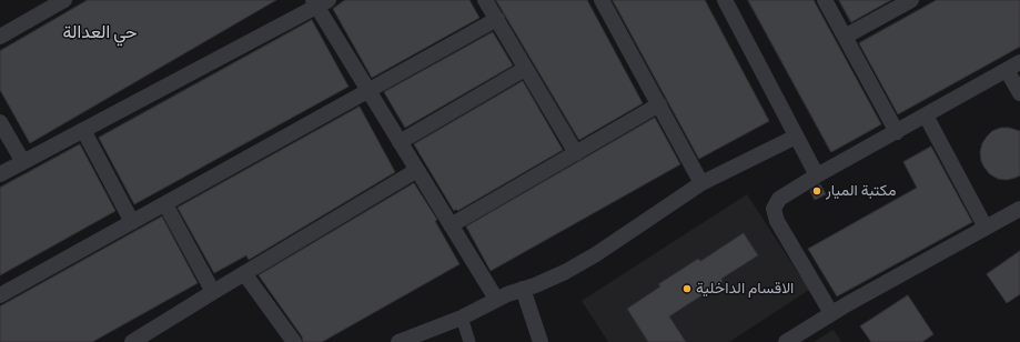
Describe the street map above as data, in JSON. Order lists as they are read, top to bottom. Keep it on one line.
{"districts":["حي العدالة"],"places":["مكتبة الميار","الاقسام الداخلية"]}
